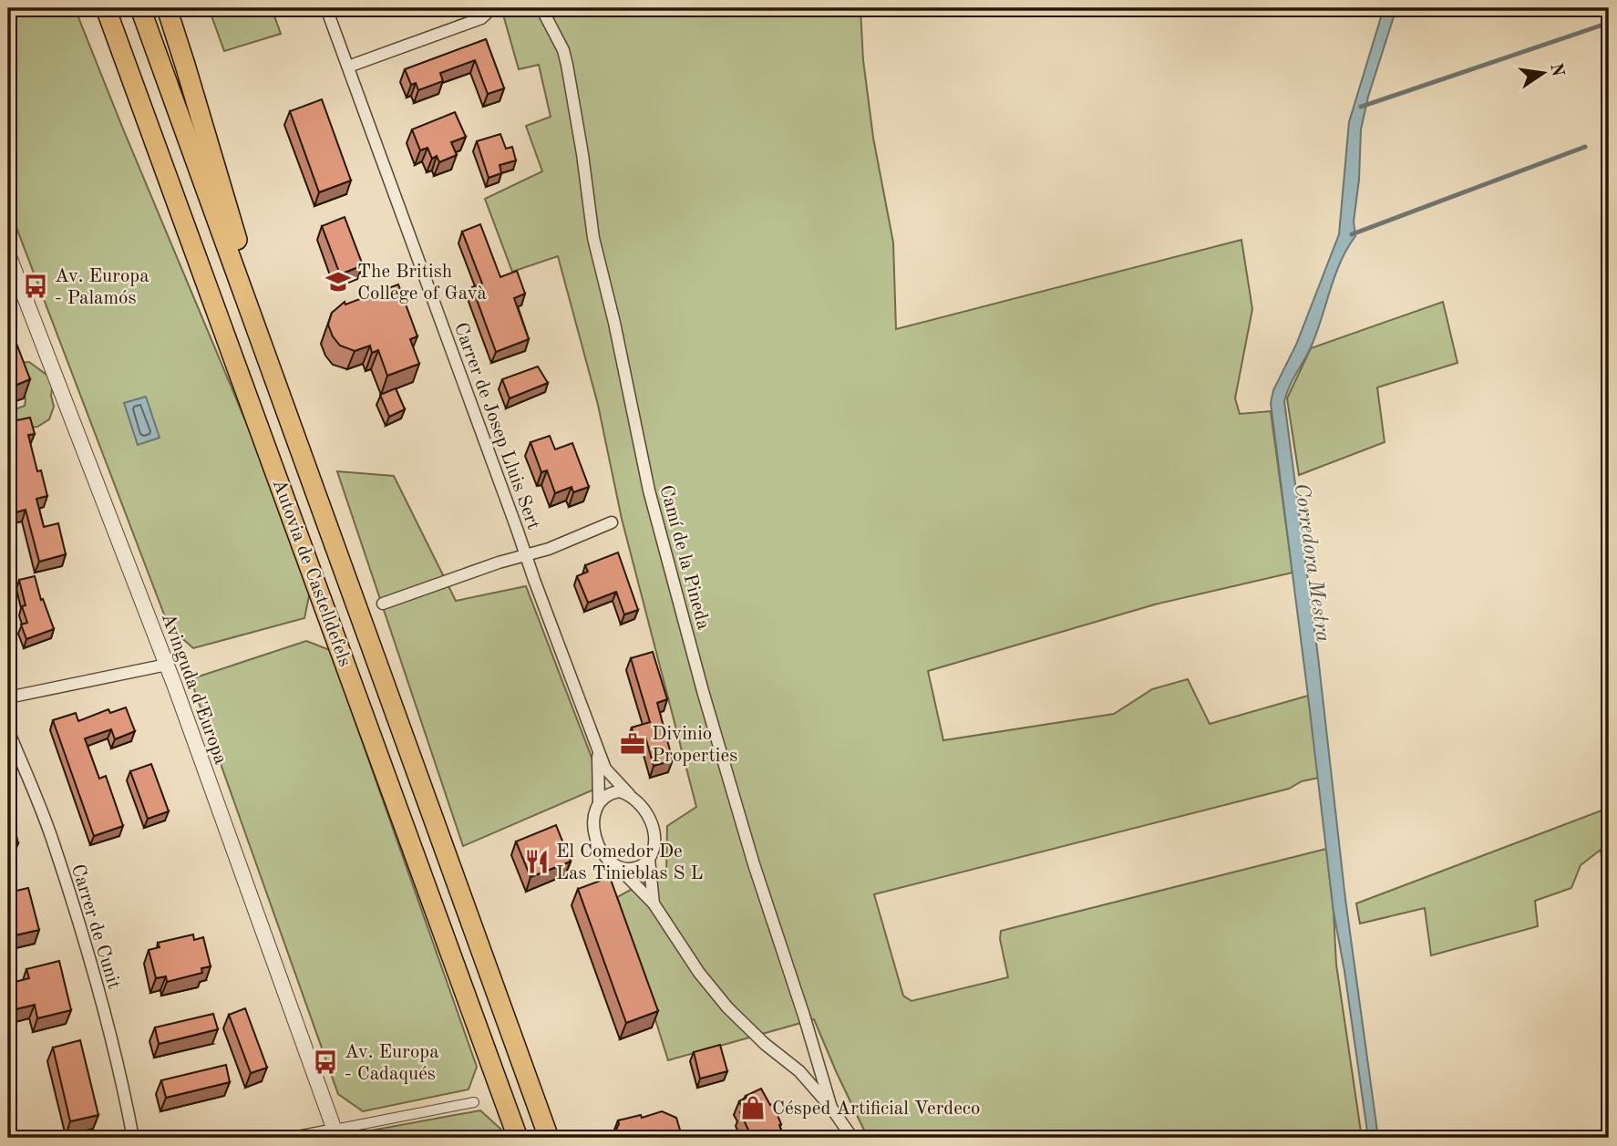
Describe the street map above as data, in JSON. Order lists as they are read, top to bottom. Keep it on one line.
{"streets":{"highway":["Autovia de Castelldefels"],"street":["Carrer de Josep Lluis Sert","Camí de la Pineda","Avinguda d'Europa","Carrer de Cunit"]},"crossings":[["Carrer de Josep Lluis Sert","Camí de la Pineda"]],"water":["Corredora Mestra"],"places":{"school or university":["The British College of Gavà"],"bus stop":["Av. Europa - Palamós","Av. Europa - Cadaqués"],"office":["Divinio Properties"],"restaurant":["El Comedor De Las Tinieblas S L"],"shop":["Césped Artificial Verdeco"]},"north":"right"}
